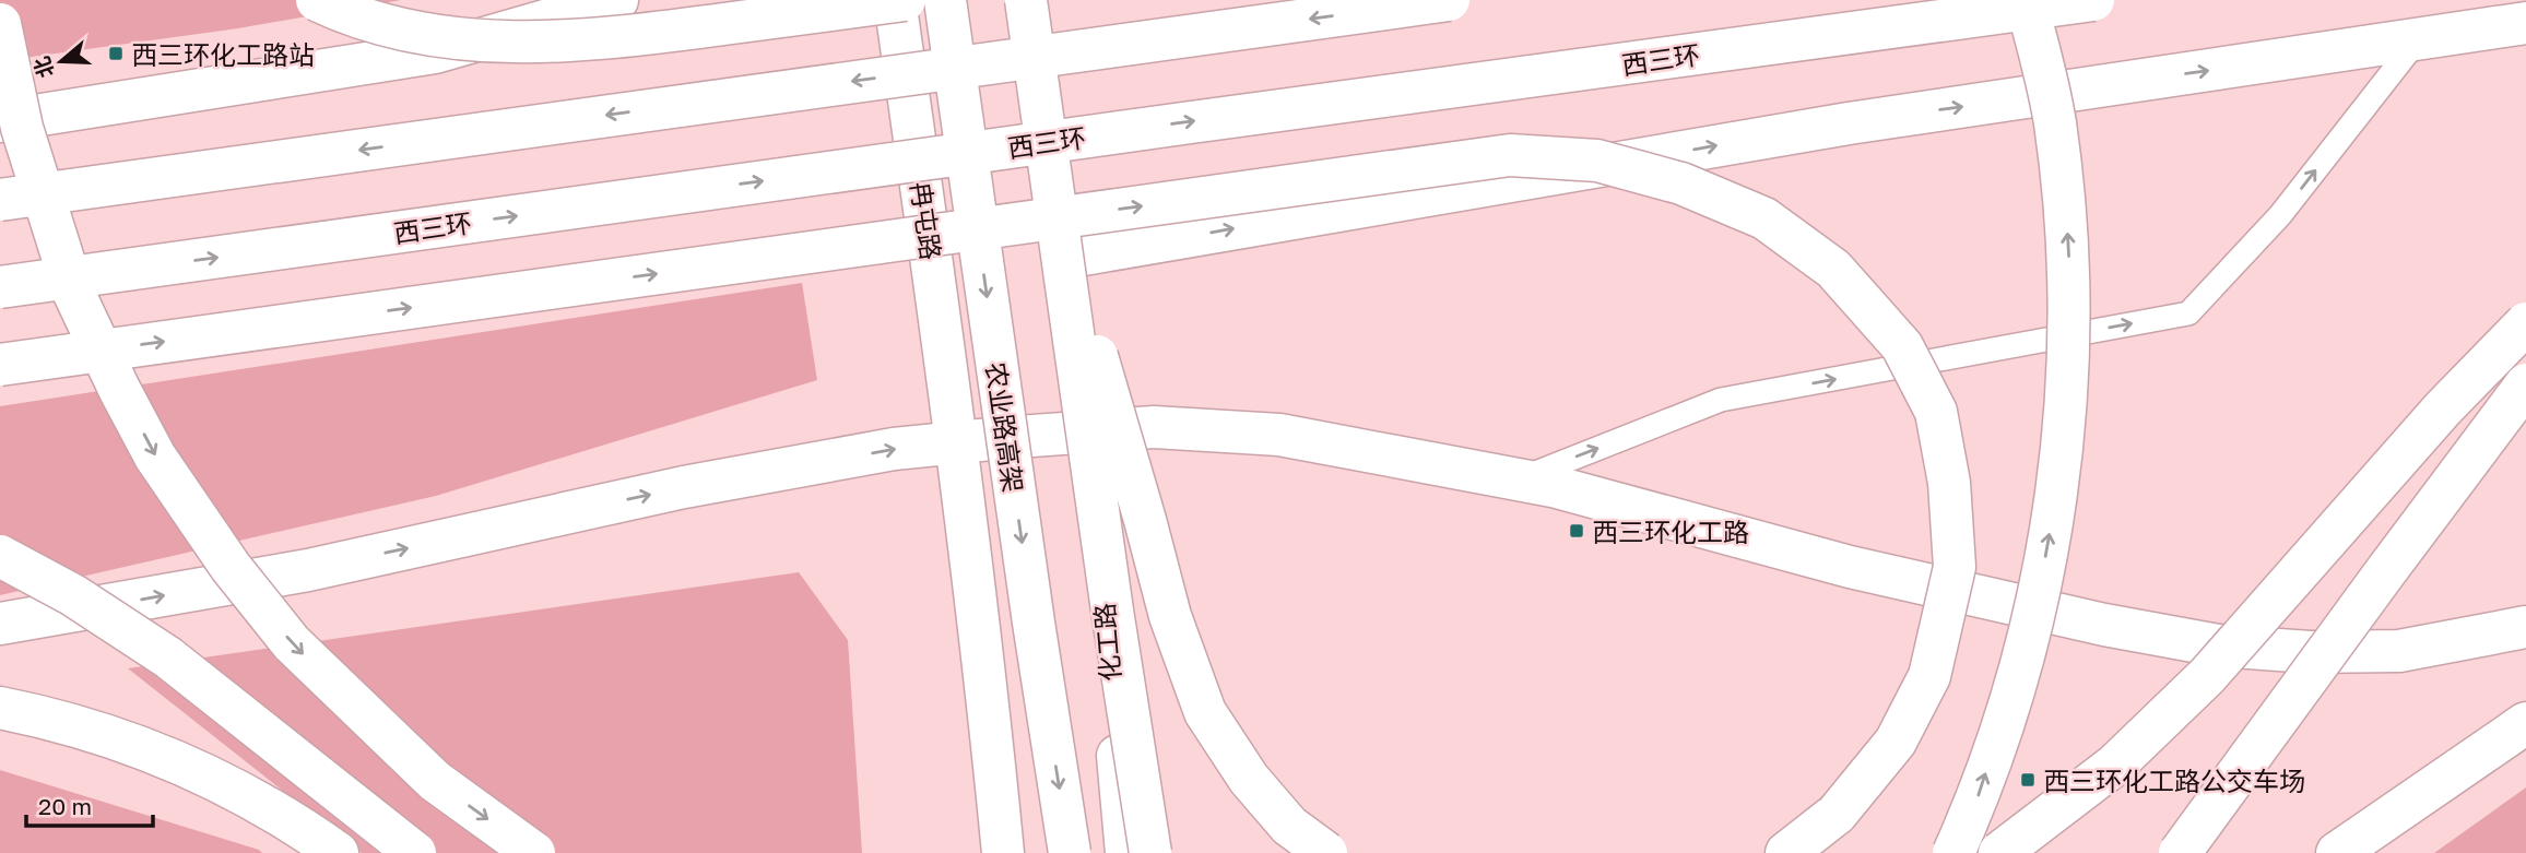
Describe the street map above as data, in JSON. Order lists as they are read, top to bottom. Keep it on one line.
{"streets":{"main road":["西三环","冉屯路","农业路高架","化工路"]},"places":{"transit":["西三环化工路站","西三环化工路","西三环化工路公交车场"]},"scale_bar":"20 m","north":"left"}
